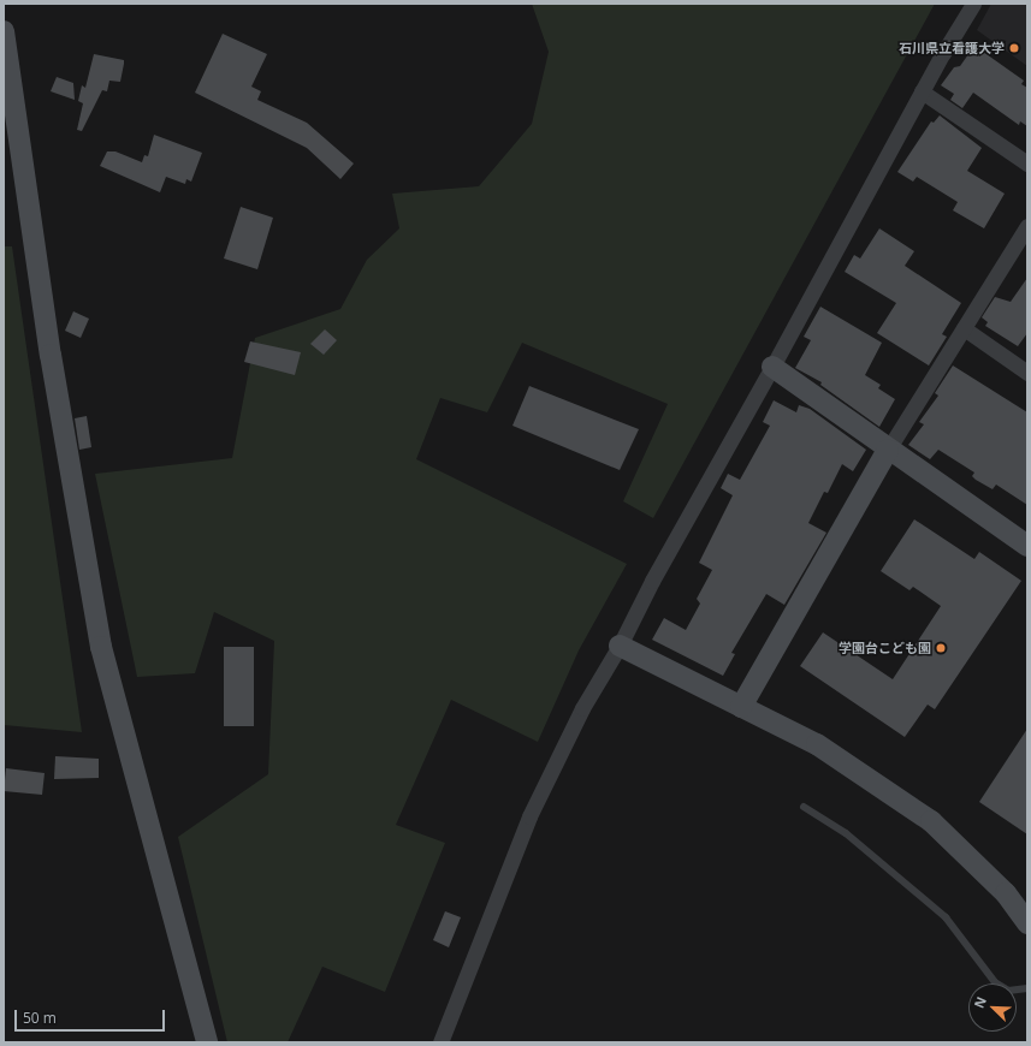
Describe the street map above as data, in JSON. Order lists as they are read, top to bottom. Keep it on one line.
{"places":["石川県立看護大学","学園台こども園"],"scale_bar":"50 m","north":"top left"}
